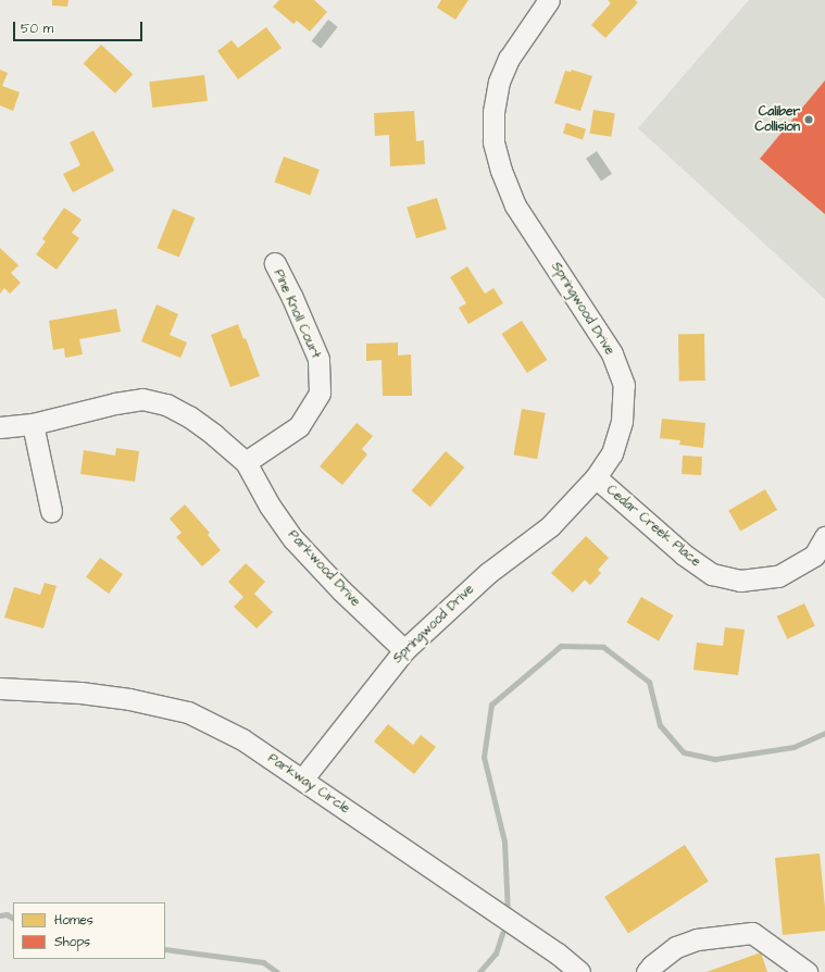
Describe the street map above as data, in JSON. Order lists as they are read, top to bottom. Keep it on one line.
{"streets":{"street":["Springwood Drive","Pine Knoll Court","Cedar Creek Place","Parkwood Drive","Parkway Circle"]},"crossings":[["Springwood Drive","Cedar Creek Place"],["Springwood Drive","Parkwood Drive"],["Springwood Drive","Parkway Circle"],["Pine Knoll Court","Parkwood Drive"]],"places":["Caliber Collision"],"legend":["Homes","Shops"],"scale_bar":"50 m"}
